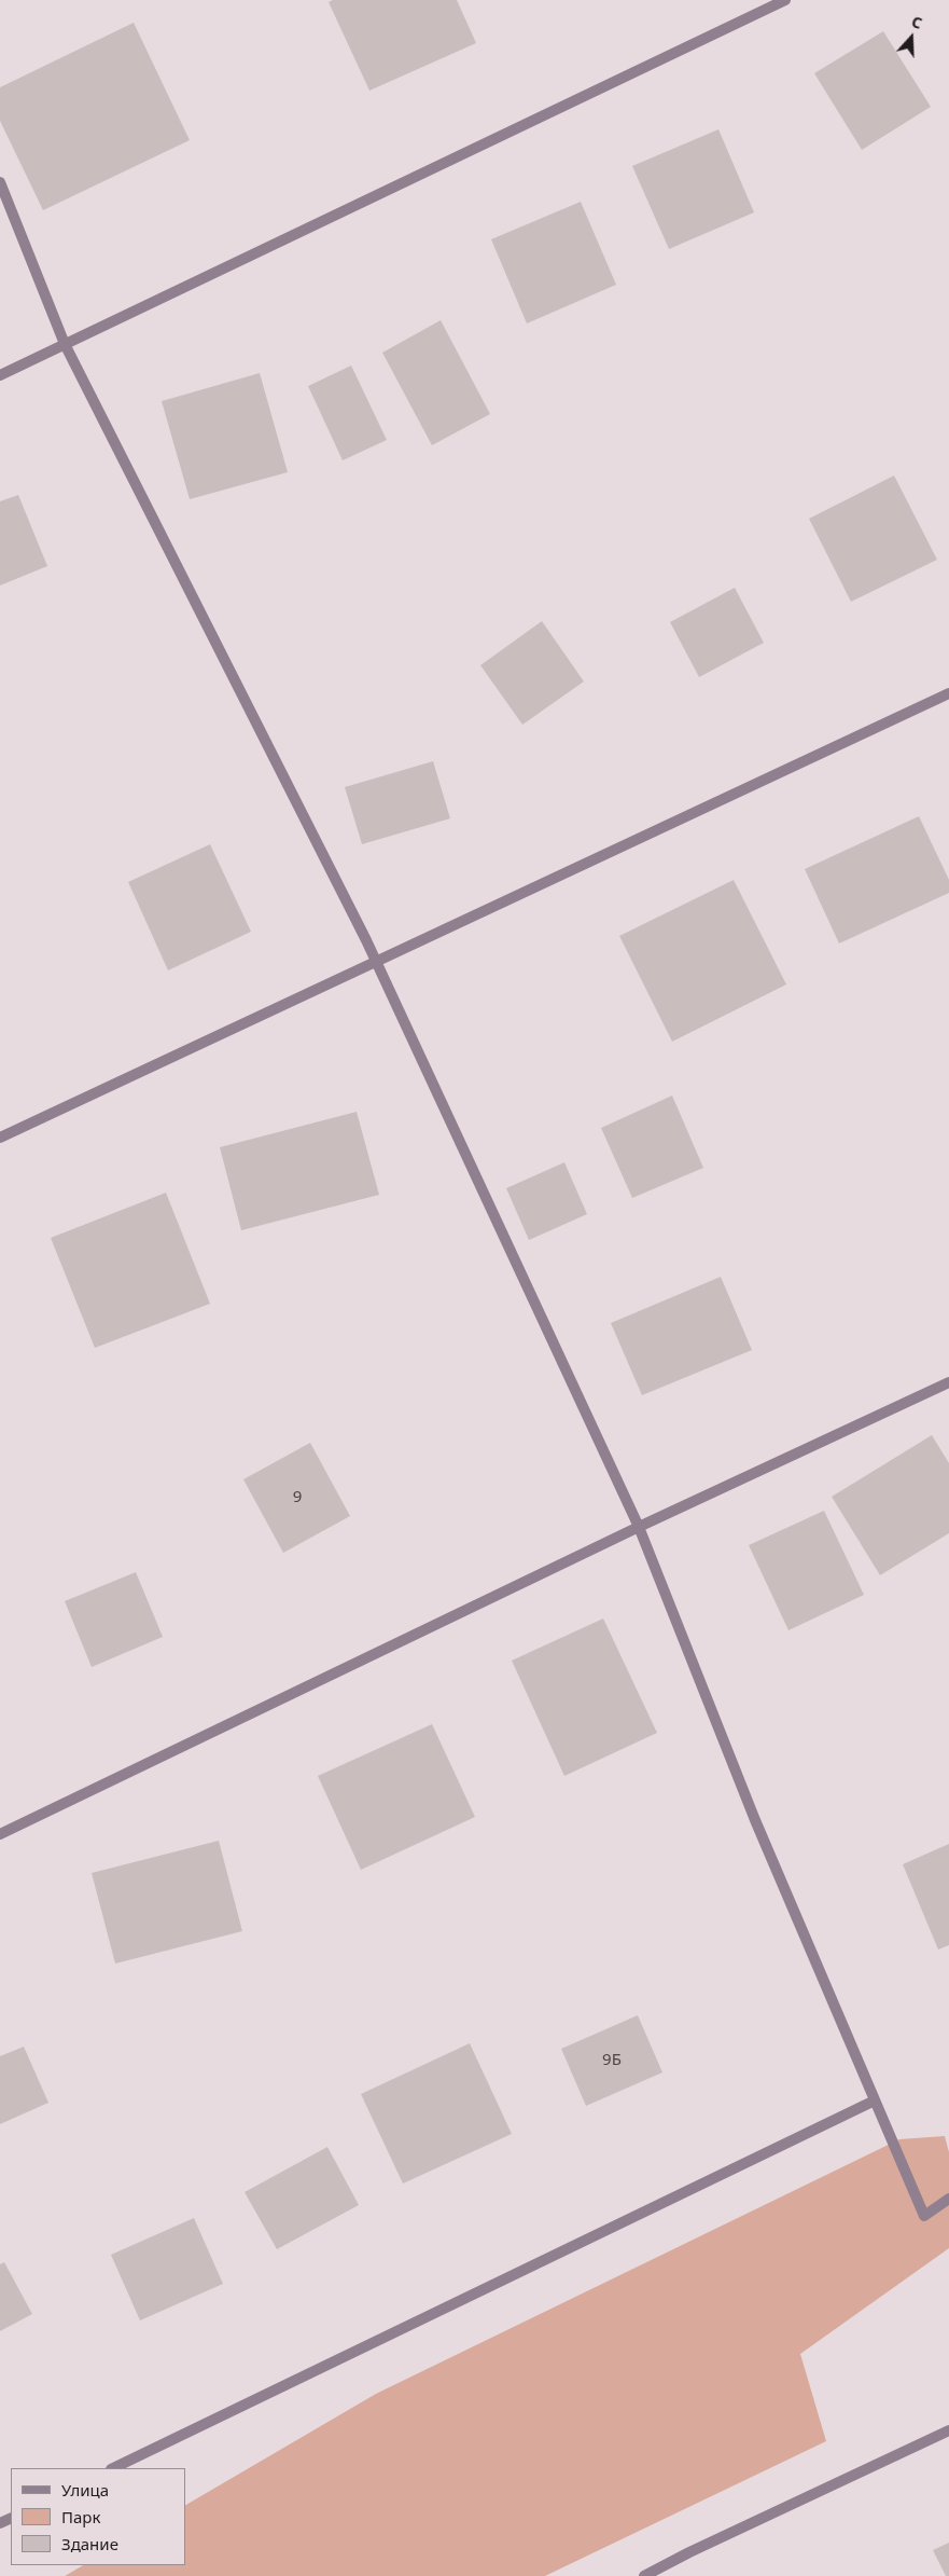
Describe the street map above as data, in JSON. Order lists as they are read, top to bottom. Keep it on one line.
{"house_numbers":["9","9Б"],"legend":["Улица","Парк","Здание"],"north":"top"}
